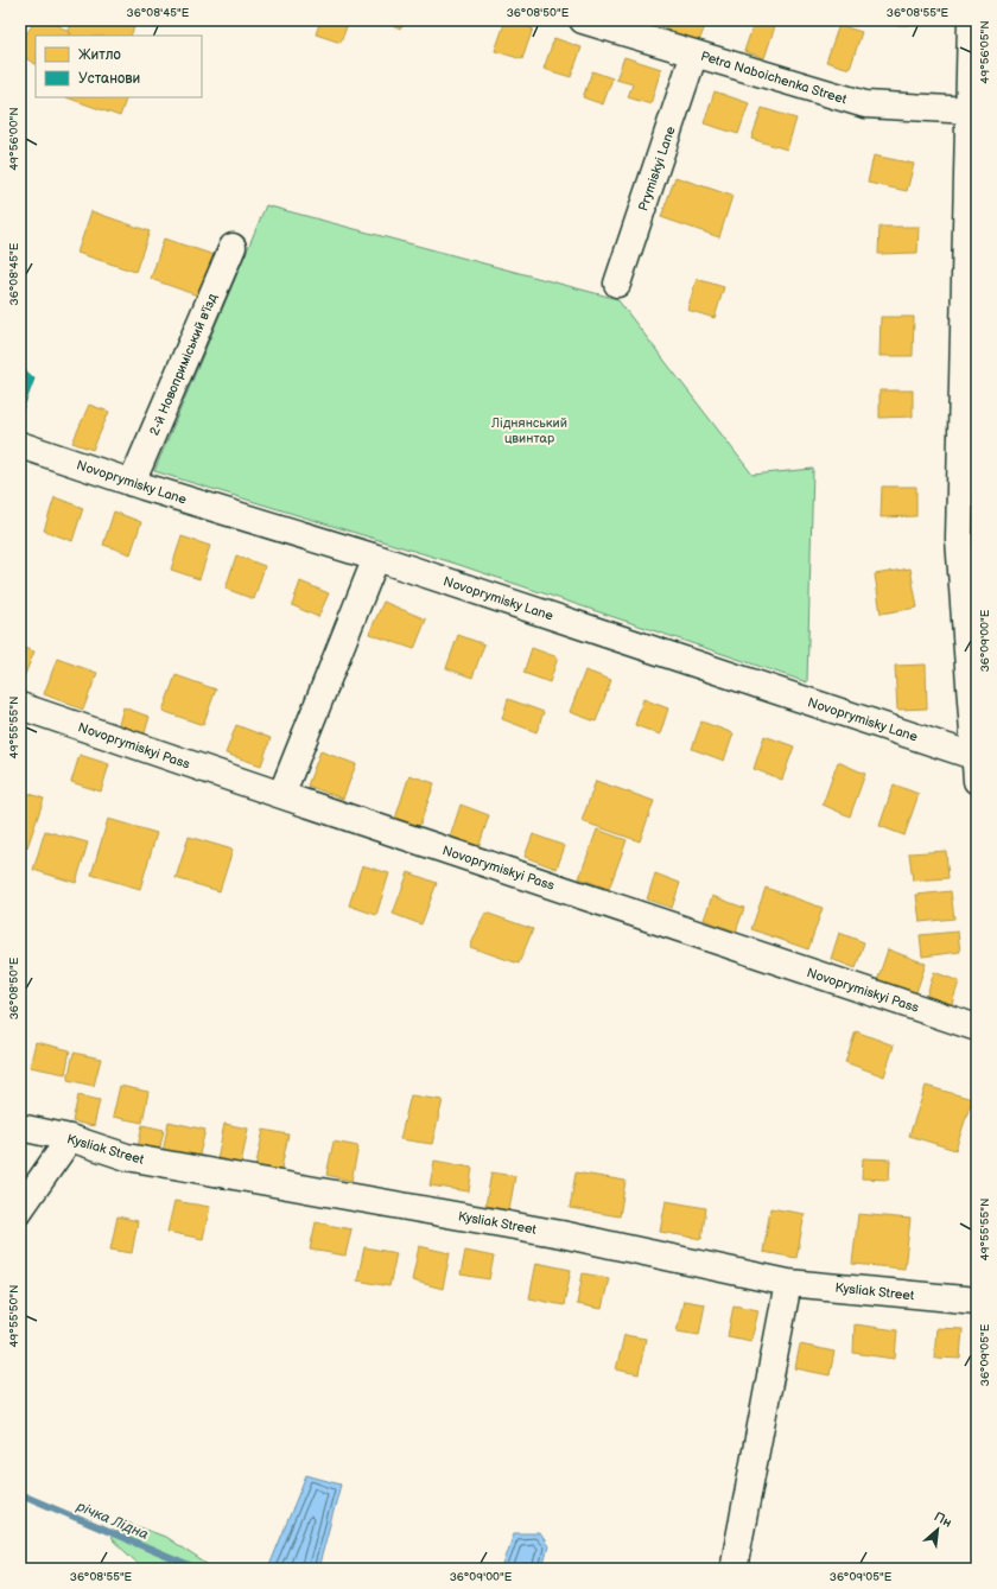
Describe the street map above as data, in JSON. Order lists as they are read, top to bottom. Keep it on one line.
{"streets":{"street":["Petra Naboichenka Street","Prymiskyi Lane","2-й Новоприміський в'їзд","Novoprymisky Lane","Novoprymiskyi Pass","Kysliak Street"]},"crossings":[["Petra Naboichenka Street","Prymiskyi Lane"],["2-й Новоприміський в'їзд","Novoprymisky Lane"]],"water":["річка Лідна"],"parks":["Ліднянський цвинтар"],"legend":["Житло","Установи"],"north":"top right","coordinates":["36°08'45\"E","36°08'50\"E","36°08'55\"E","49°56'05\"N","49°56'00\"N","36°09'00\"E","49°55'55\"N","49°55'50\"N","36°09'05\"E"]}
